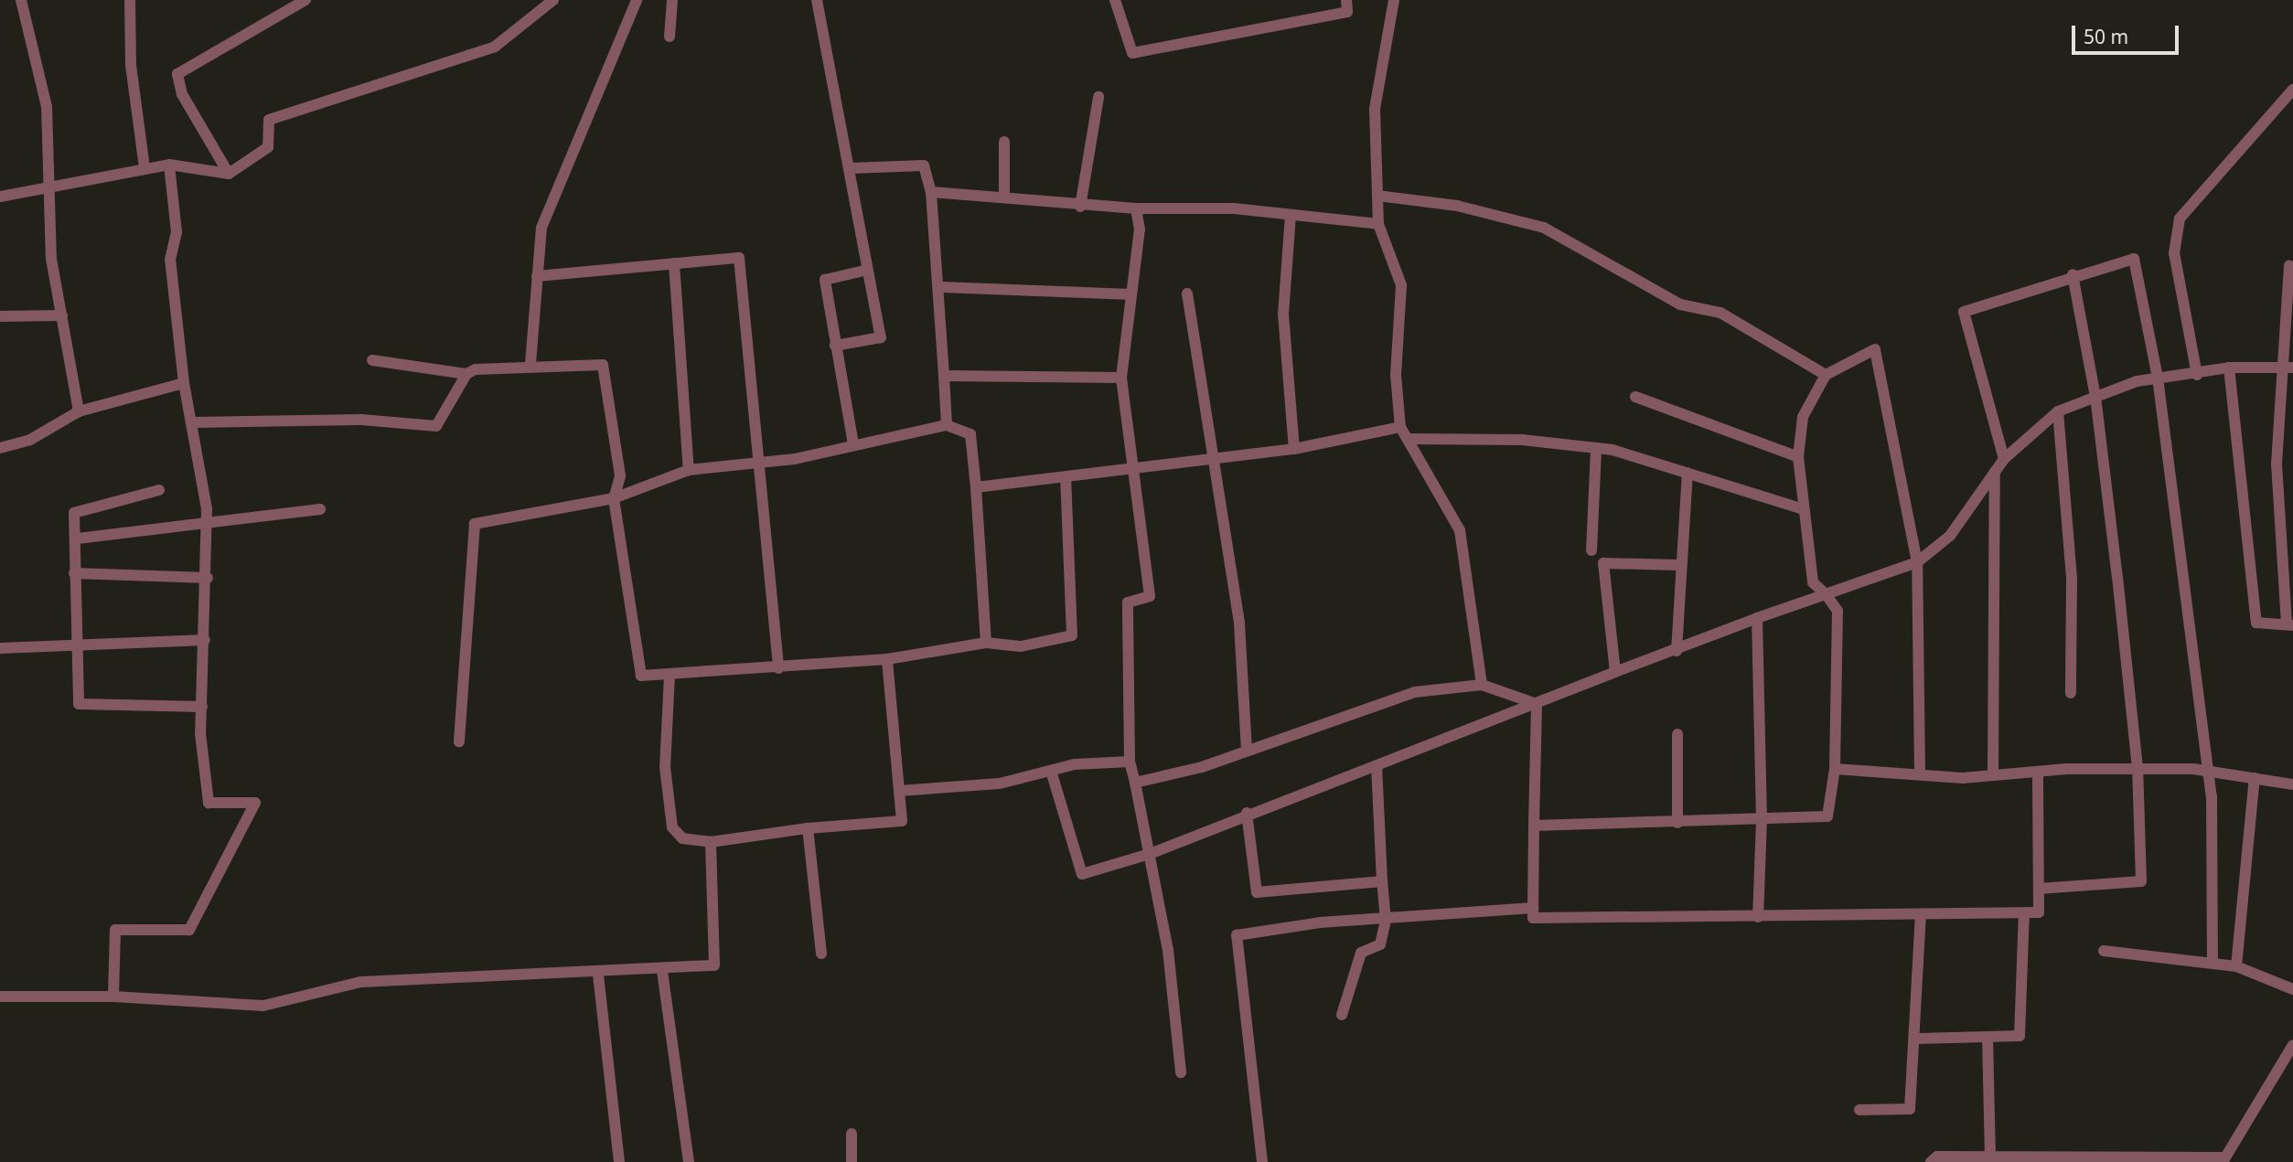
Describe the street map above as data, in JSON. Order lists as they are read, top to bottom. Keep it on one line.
{"scale_bar":"50 m"}
